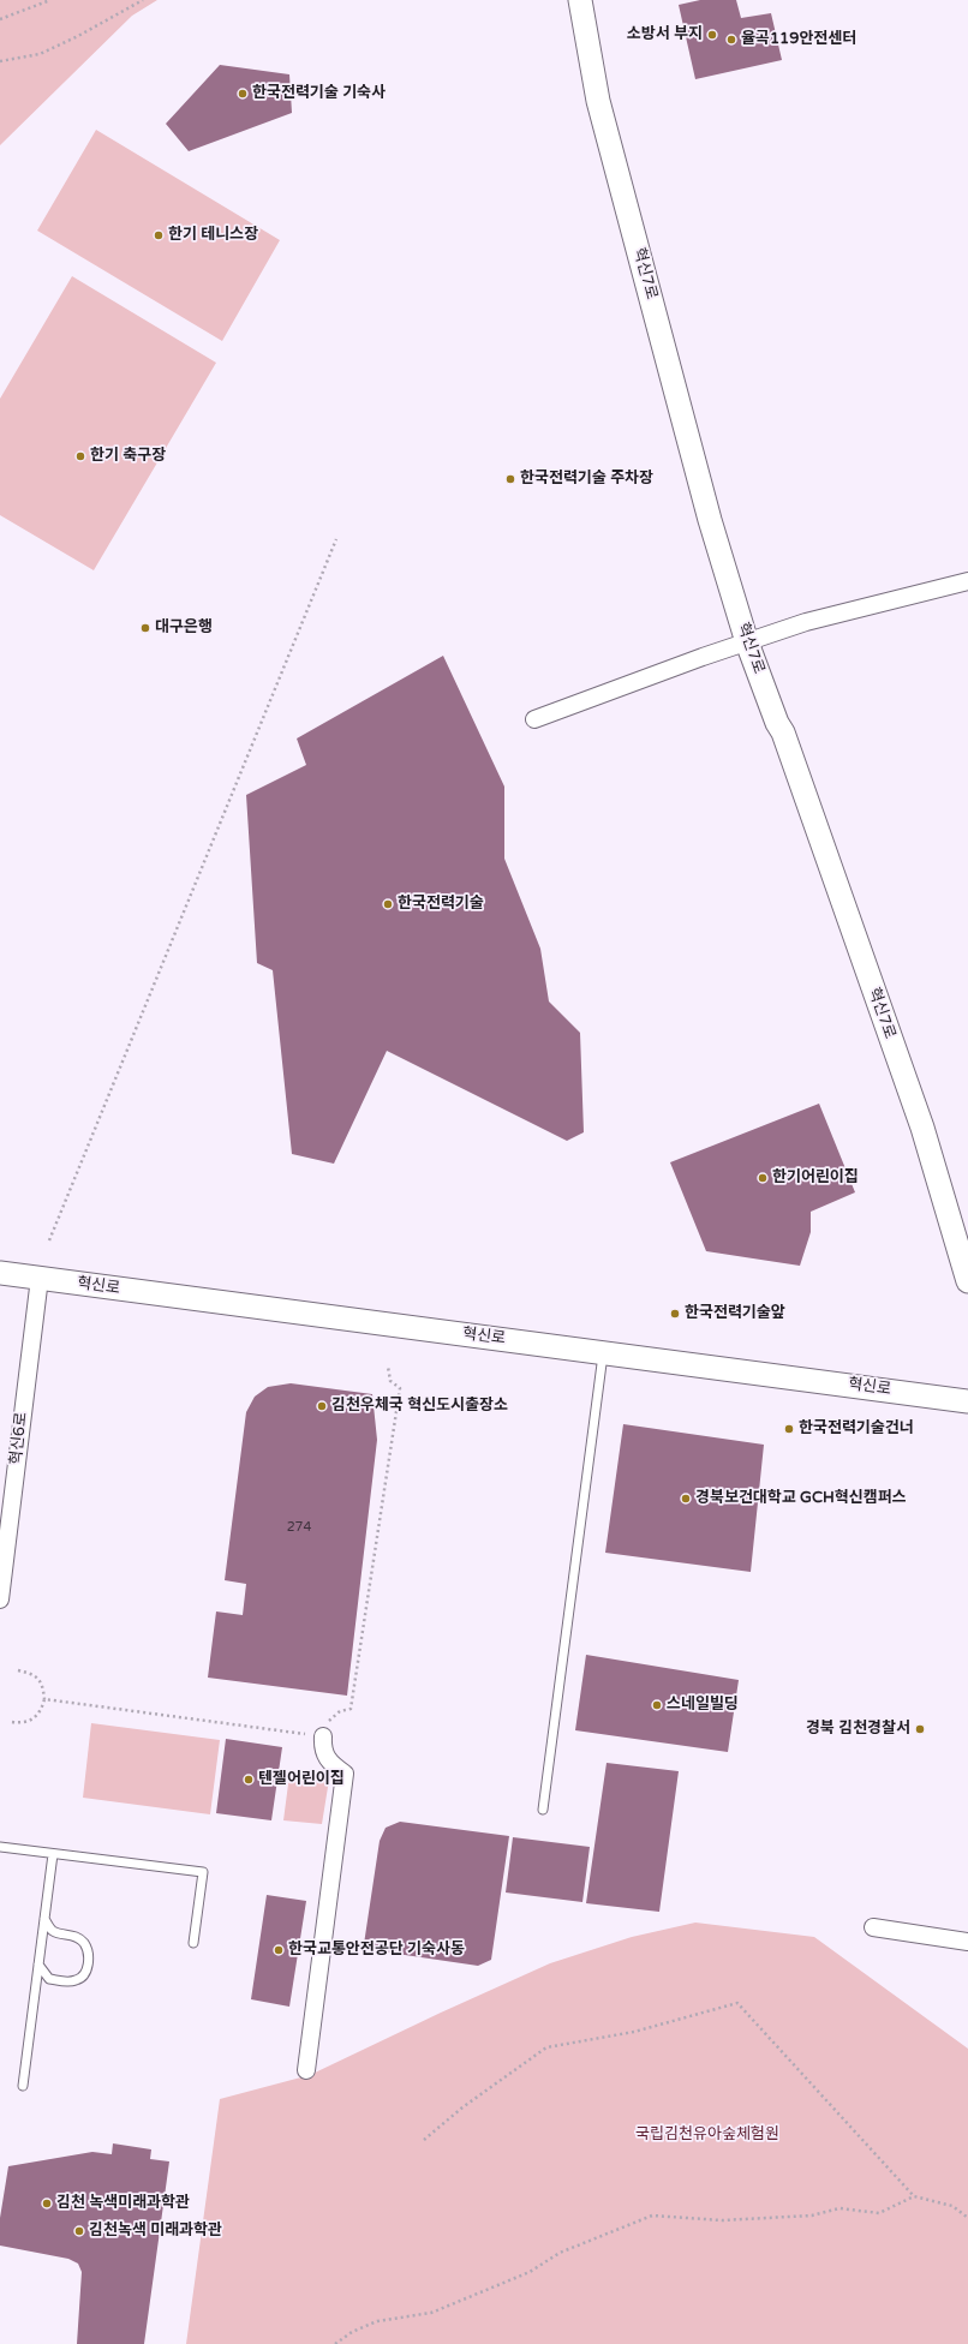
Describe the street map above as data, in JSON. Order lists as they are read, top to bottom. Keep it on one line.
{"streets":{"street":["혁신7로","혁신로","혁신6로"]},"crossings":[["혁신로","혁신6로"]],"parks":["국립김천유아숲체험원"],"places":["소방서 부지","율곡119안전센터","한국전력기술 기숙사","한기 테니스장","한기 축구장","한국전력기술 주차장","대구은행","한국전력기술","한기어린이집","한국전력기술앞","김천우체국 혁신도시출장소","한국전력기술건너","경북보건대학교 GCH혁신캠퍼스","스네일빌딩","경북 김천경찰서","텐젤어린이집","한국교통안전공단 기숙사동","김천 녹색미래과학관","김천녹색 미래과학관"],"house_numbers":["274"]}
